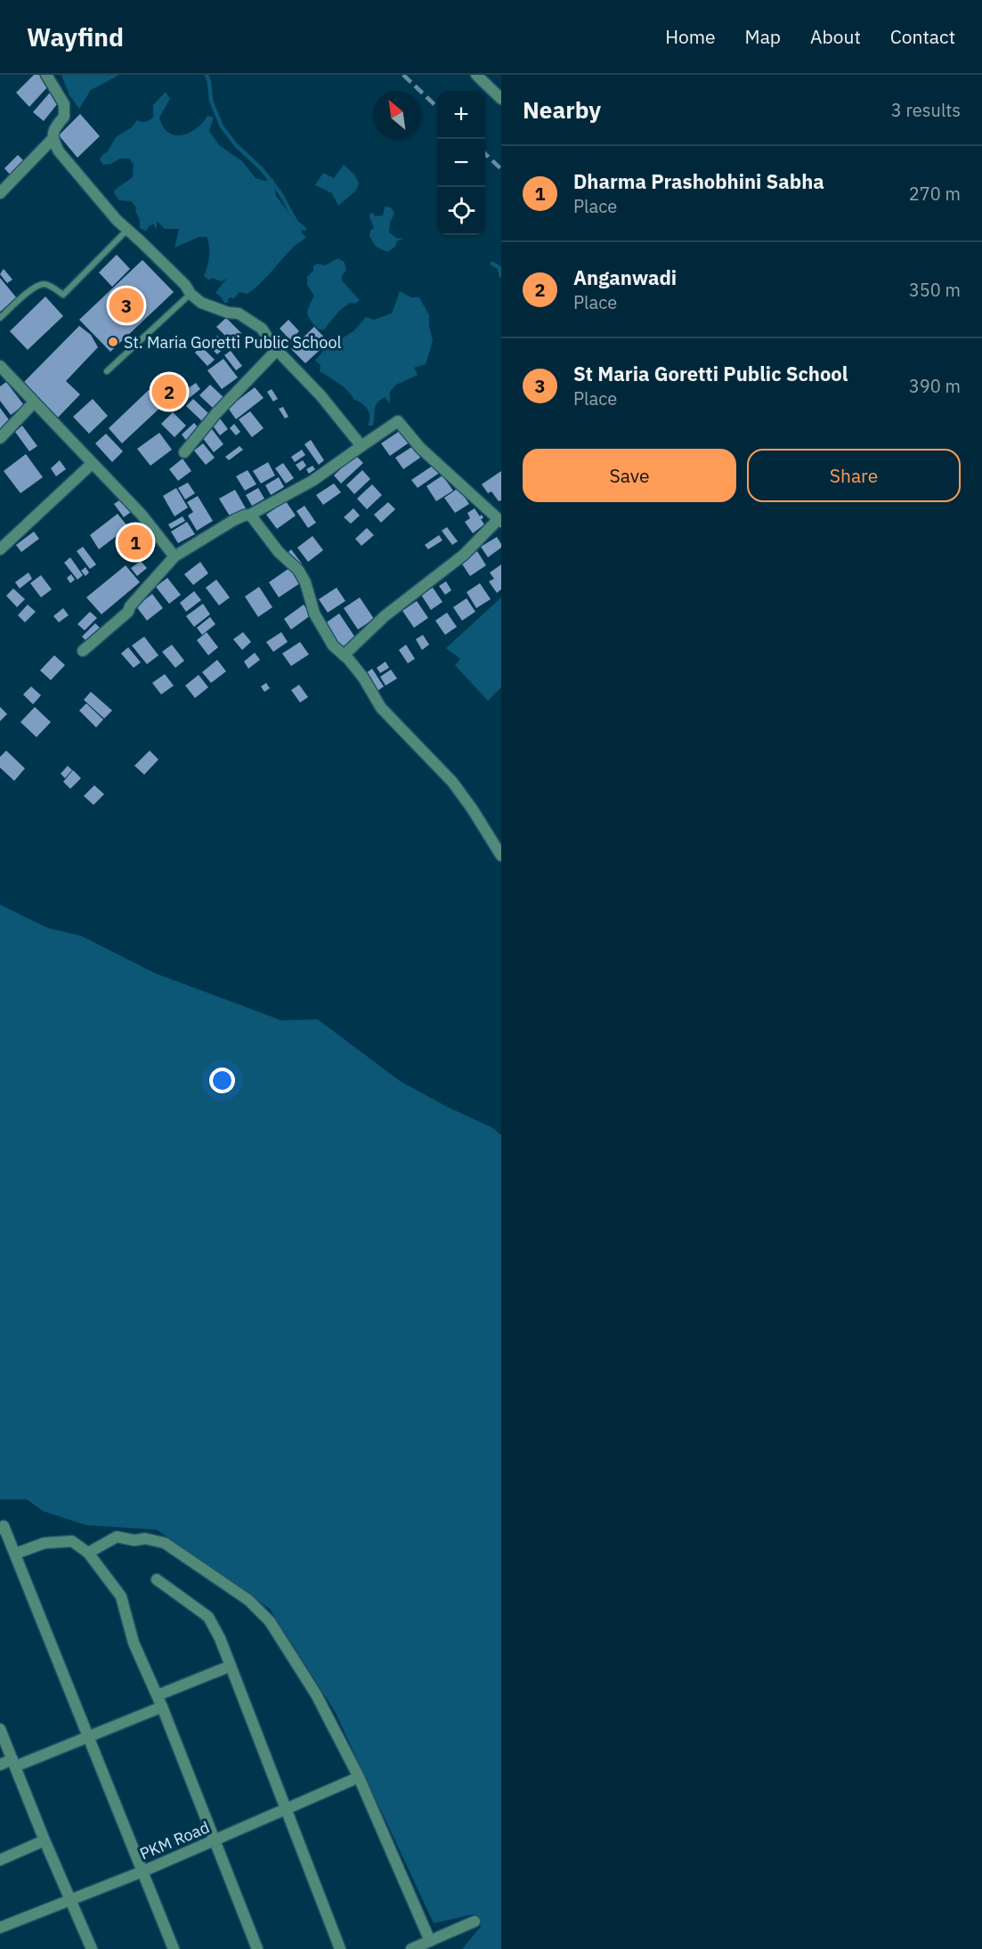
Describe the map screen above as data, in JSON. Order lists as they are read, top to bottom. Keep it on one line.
{"streets":{"street":["PKM Road"]},"places":["St. Maria Goretti Public School"],"north":"top left","page":{"header":"Wayfind","nav":["Home","Map","About","Contact"],"heading":["Nearby","3 results"],"map_buttons":["+","−"],"list":[{"mark":"1","name":"Dharma Prashobhini Sabha","note":"Place","value":"270 m"},{"mark":"2","name":"Anganwadi","note":"Place","value":"350 m"},{"mark":"3","name":"St Maria Goretti Public School","note":"Place","value":"390 m"}],"pins":["3","2","1"],"buttons":["Save","Share"]}}
